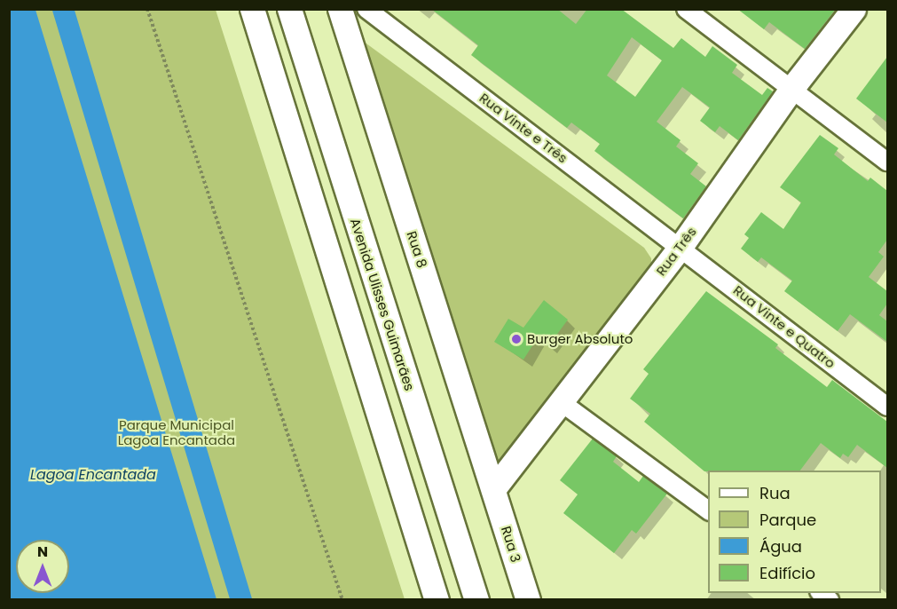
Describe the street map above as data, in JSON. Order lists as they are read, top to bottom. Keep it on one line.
{"streets":{"main road":["Rua 8","Rua Três","Avenida Ulisses Guimarães","Rua 3"],"street":["Rua Vinte e Três","Rua Vinte e Quatro"]},"crossings":[["Rua Vinte e Três","Rua Três"],["Rua Vinte e Três","Rua Vinte e Quatro"],["Rua 8","Rua Três"],["Rua 8","Rua 3"],["Rua Três","Rua Vinte e Quatro"],["Rua Três","Rua 3"]],"water":["Lagoa Encantada"],"parks":["Parque Municipal Lagoa Encantada"],"places":["Burger Absoluto"],"legend":["Rua","Parque","Água","Edifício"],"north":"top"}
